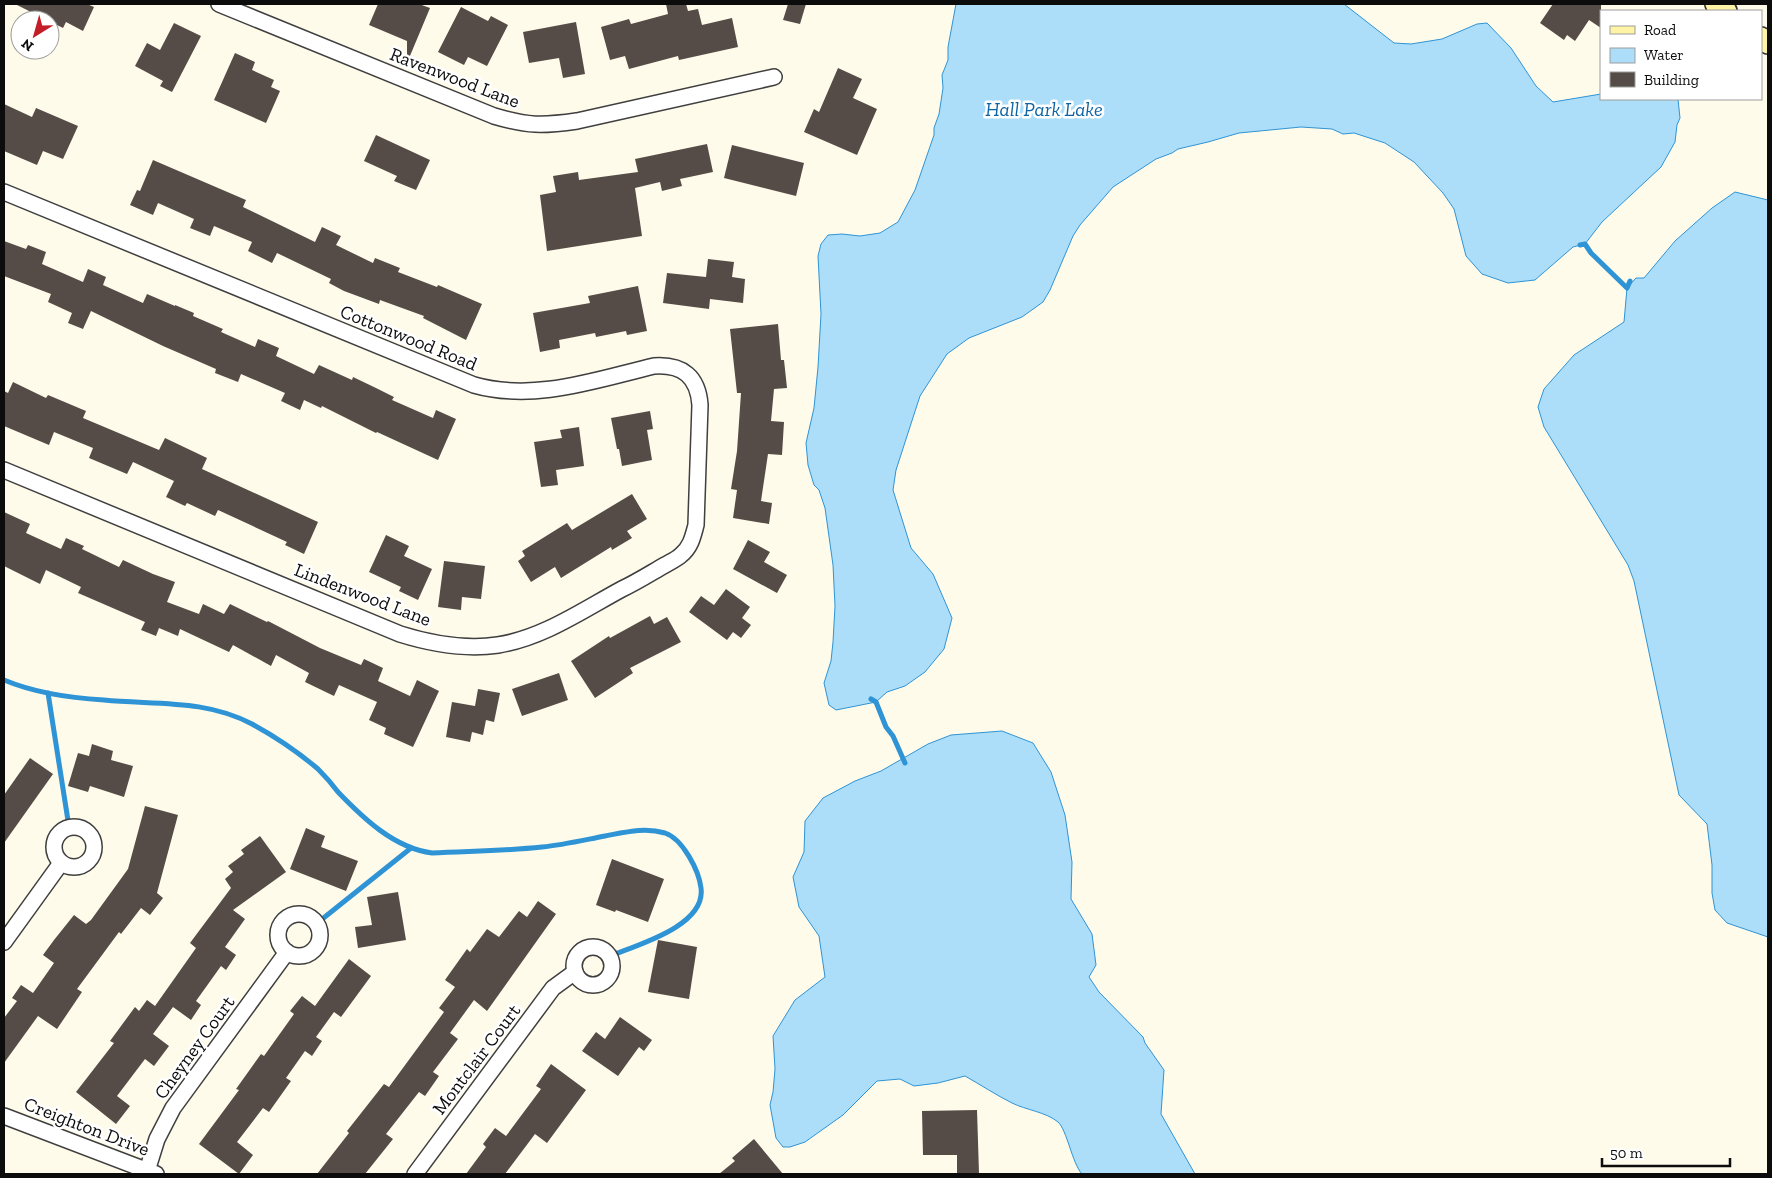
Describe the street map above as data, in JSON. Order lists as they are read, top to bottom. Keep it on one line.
{"streets":{"street":["Ravenwood Lane","Cottonwood Road","Lindenwood Lane","Cheyney Court","Montclair Court","Creighton Drive"]},"crossings":[["Cottonwood Road","Lindenwood Lane"],["Cheyney Court","Creighton Drive"]],"water":["Hall Park Lake"],"legend":["Road","Water","Building"],"scale_bar":"50 m","north":"bottom left"}
